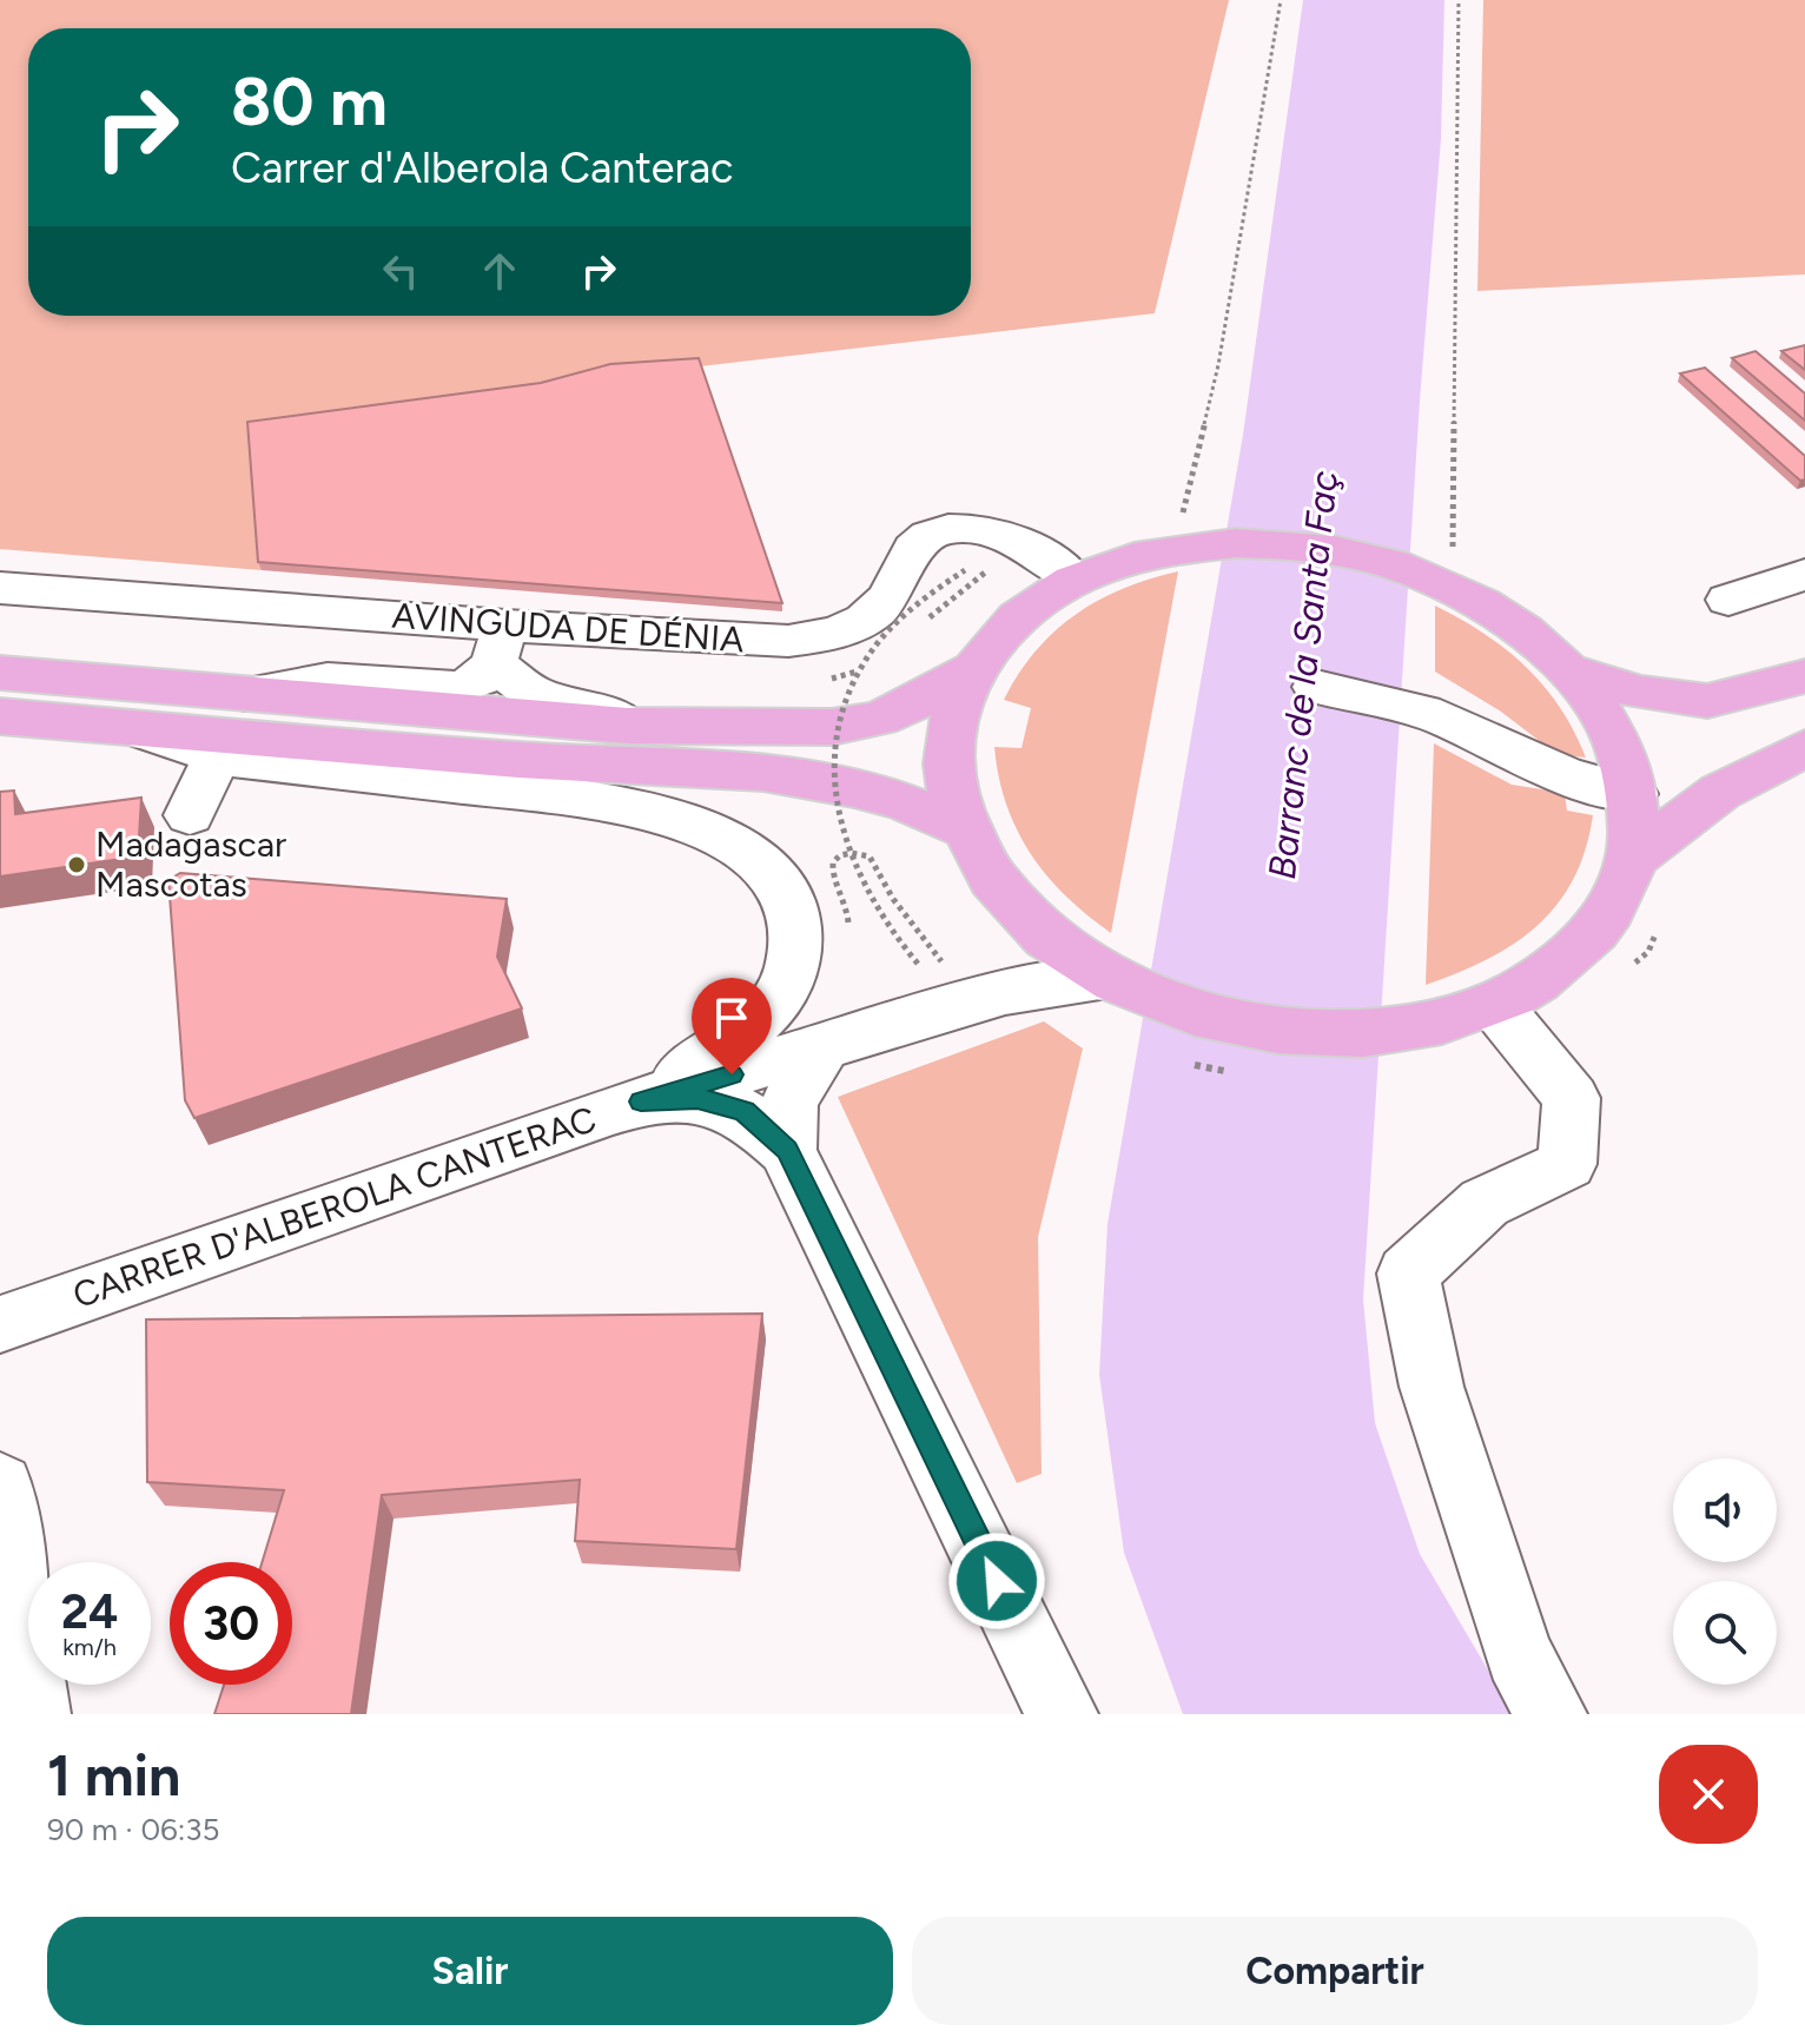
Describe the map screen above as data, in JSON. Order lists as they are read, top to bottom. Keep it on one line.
{"streets":{"street":["AVINGUDA DE DÉNIA","CARRER D'ALBEROLA CANTERAC"]},"water":["Barranc de la Santa Faç"],"places":["Madagascar Mascotas"],"page":{"turn":["80 m","Carrer d'Alberola Canterac"],"speed":"24 km/h","limit":"30","heading":["1 min","90 m · 06:35"],"buttons":["Salir","Compartir"]}}
